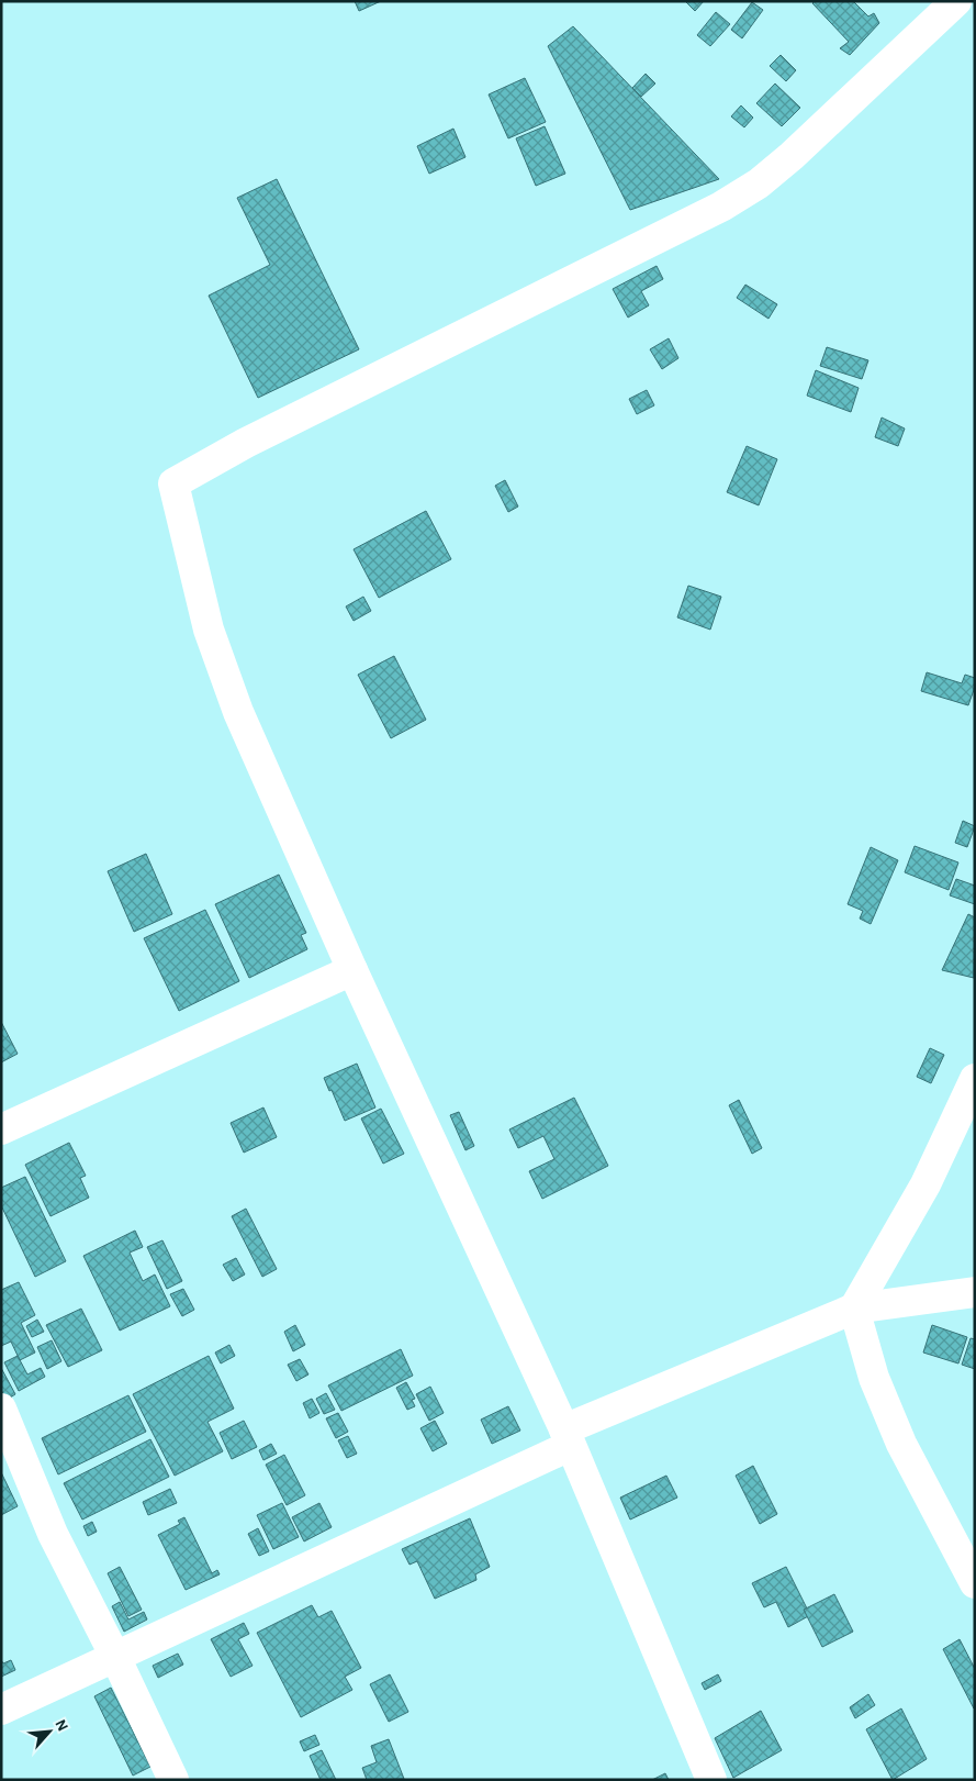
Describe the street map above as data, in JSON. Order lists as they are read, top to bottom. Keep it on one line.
{"north":"top right"}
